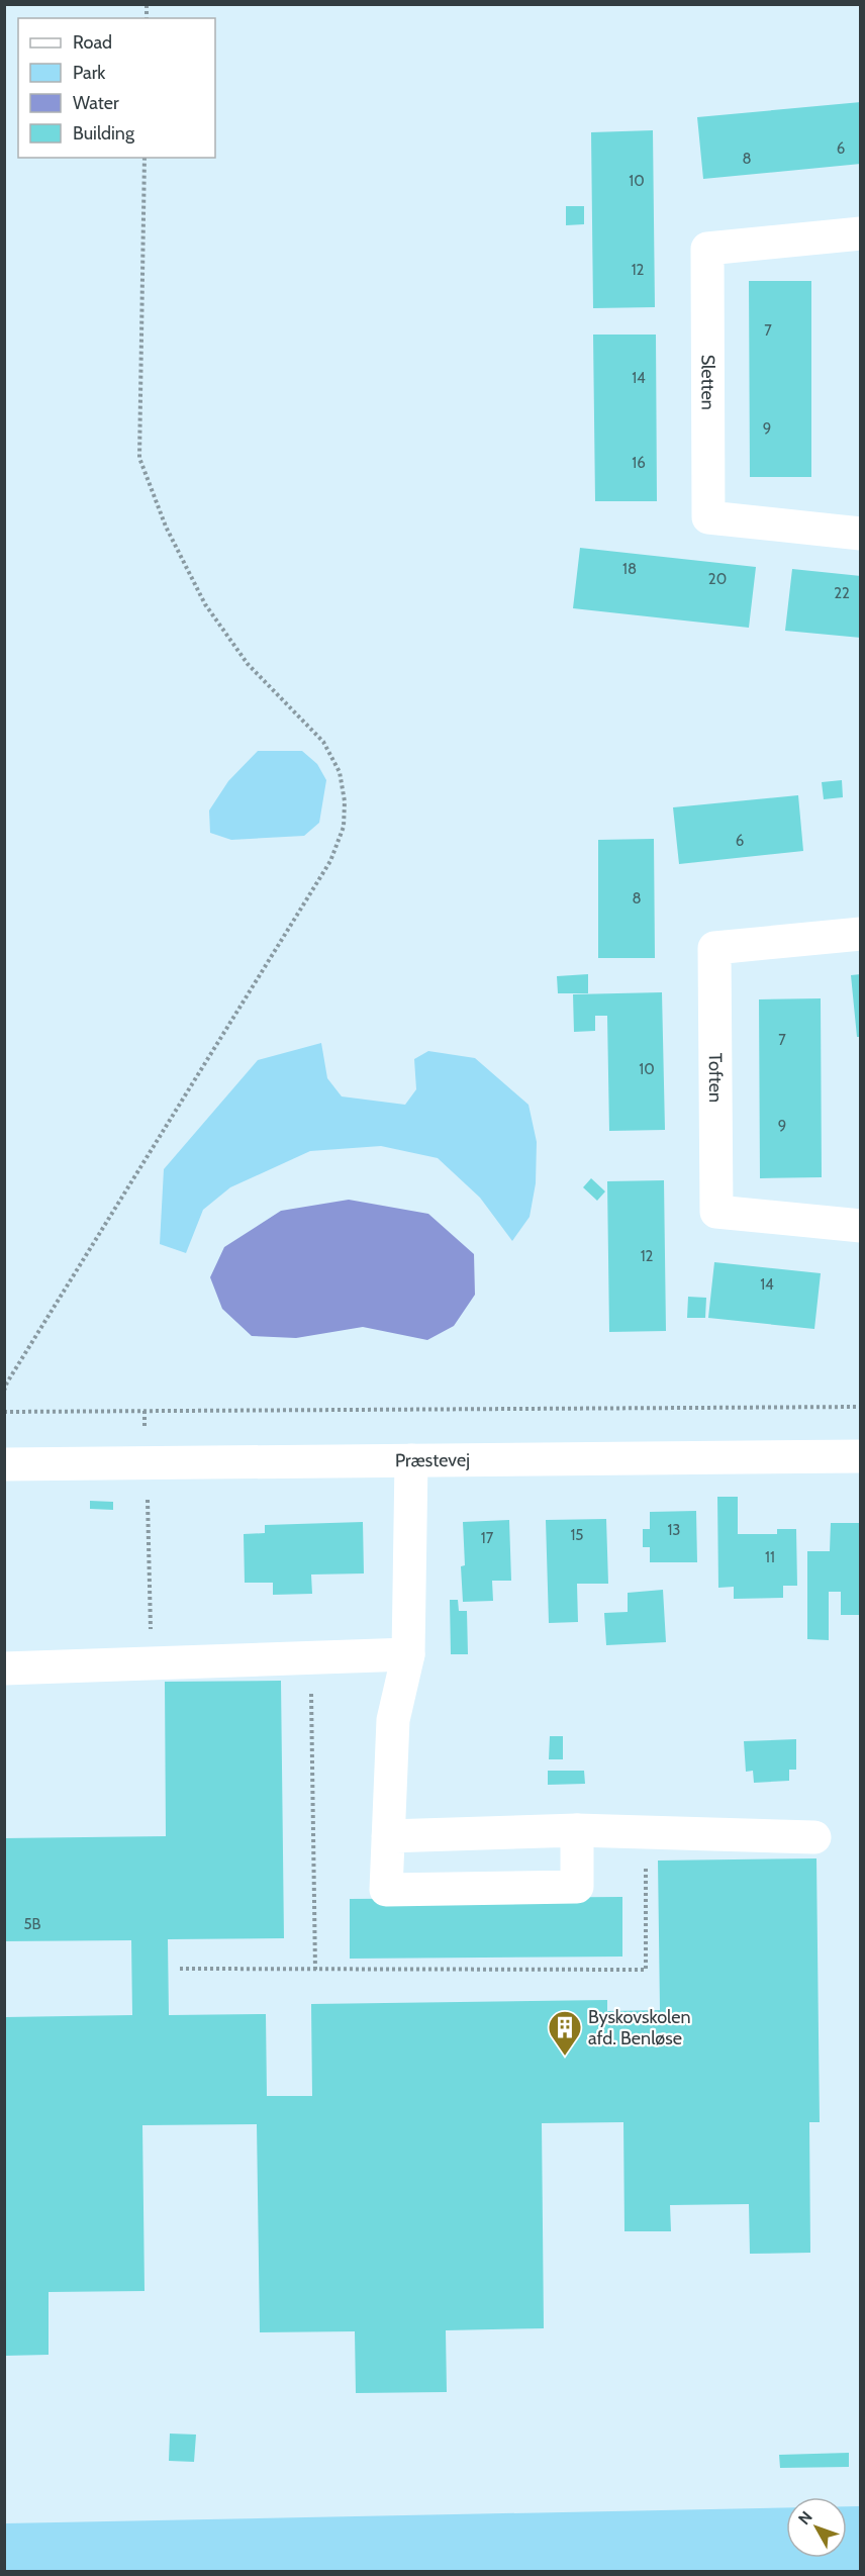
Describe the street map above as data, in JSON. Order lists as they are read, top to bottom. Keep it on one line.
{"streets":{"street":["Sletten","Toften","Præstevej"]},"places":{"building":["Byskovskolen afd. Benløse"]},"house_numbers":["6","8","10","12","7","14","9","16","18","20","22","6","8","7","10","9","12","14","13","15","17","11","5B"],"legend":["Road","Park","Water","Building"],"north":"top left"}
